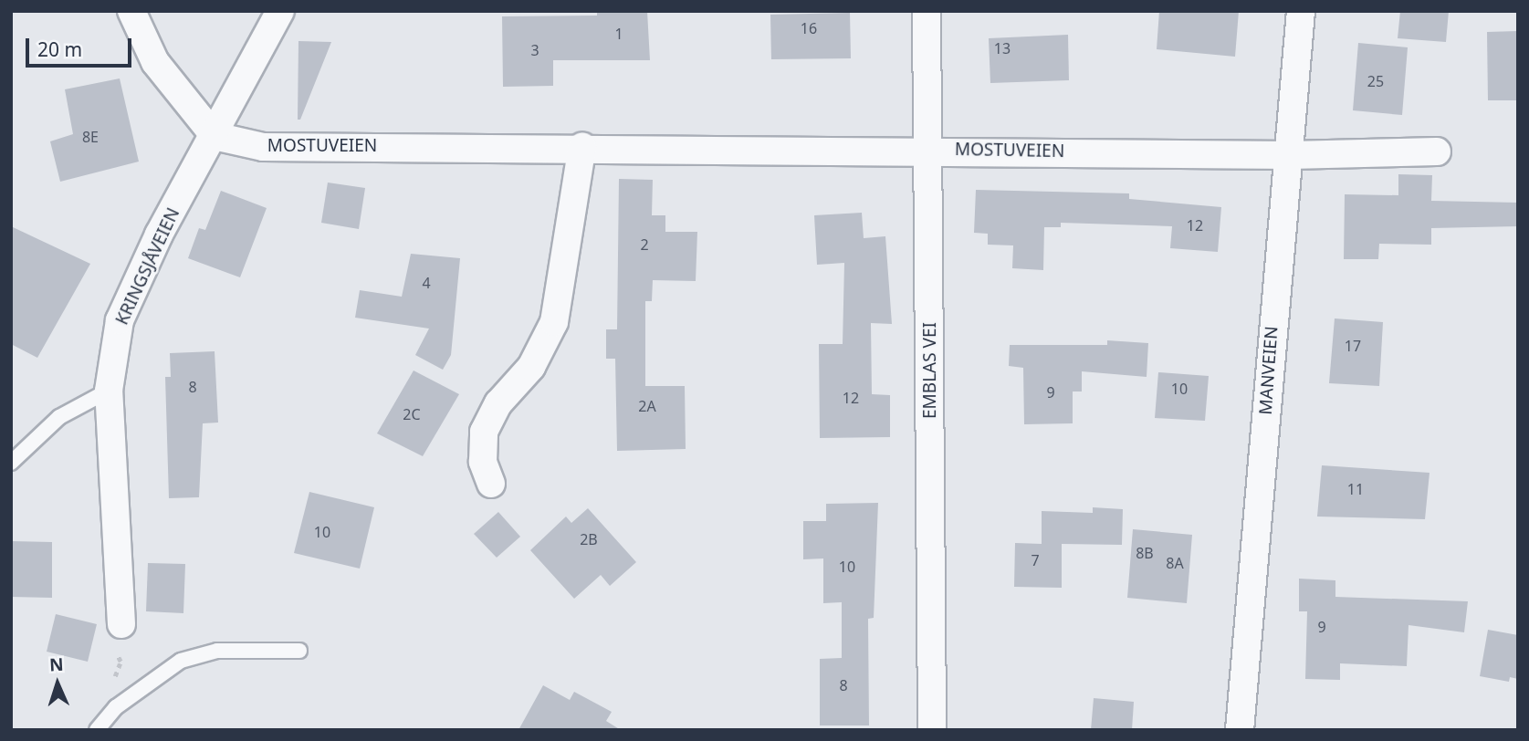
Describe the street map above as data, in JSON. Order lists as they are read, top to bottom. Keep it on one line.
{"streets":{"street":["MOSTUVEIEN","KRINGSJÅVEIEN","EMBLAS VEI","MANVEIEN"]},"crossings":[["MOSTUVEIEN","KRINGSJÅVEIEN"],["MOSTUVEIEN","EMBLAS VEI"],["MOSTUVEIEN","MANVEIEN"]],"house_numbers":["16","1","13","3","25","8E","12","2","4","17","8","10","9","12","2A","2C","11","10","2B","8B","7","8A","10","9","8"],"scale_bar":"20 m","north":"top"}
